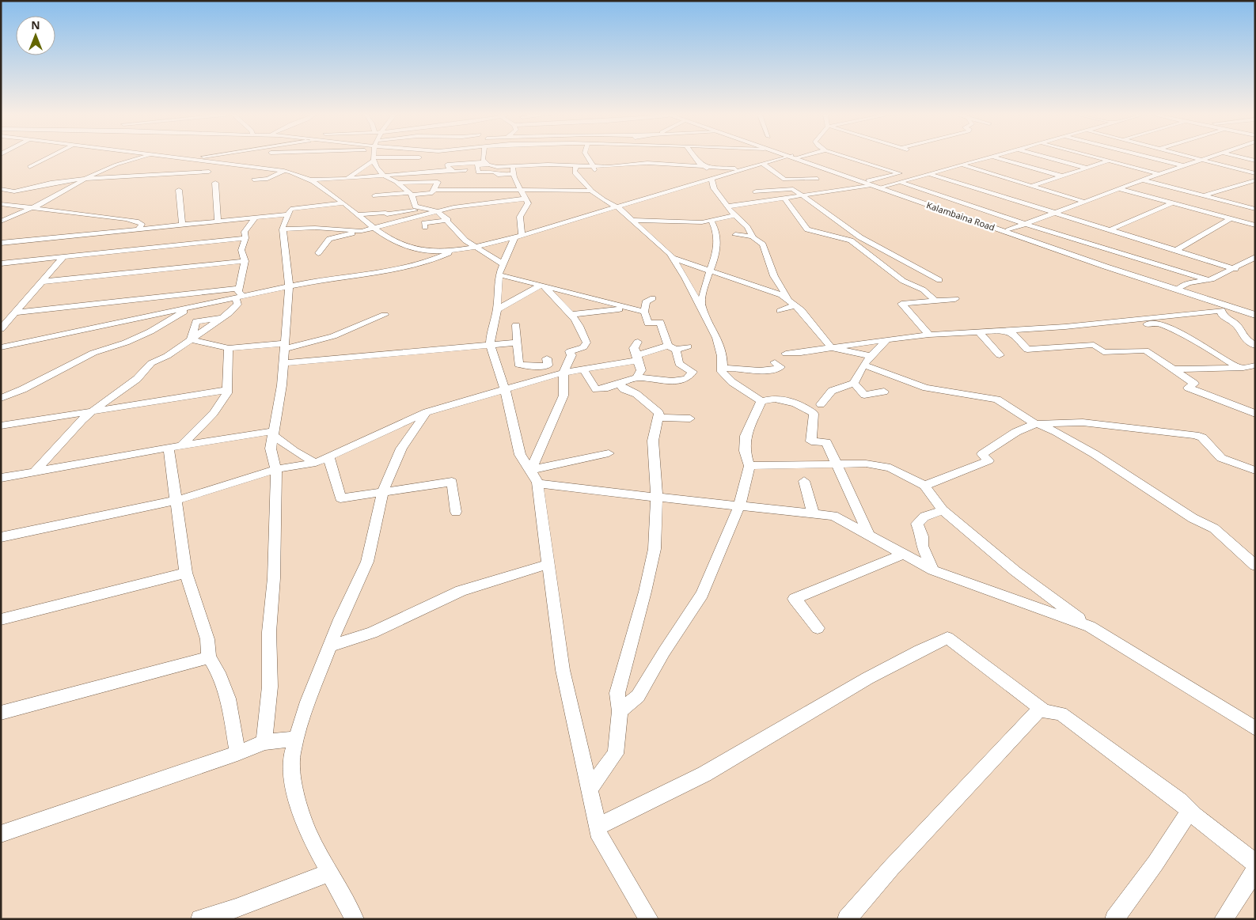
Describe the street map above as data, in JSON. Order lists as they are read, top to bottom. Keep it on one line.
{"streets":{"main road":["Kalambaina Road"]},"north":"top"}
